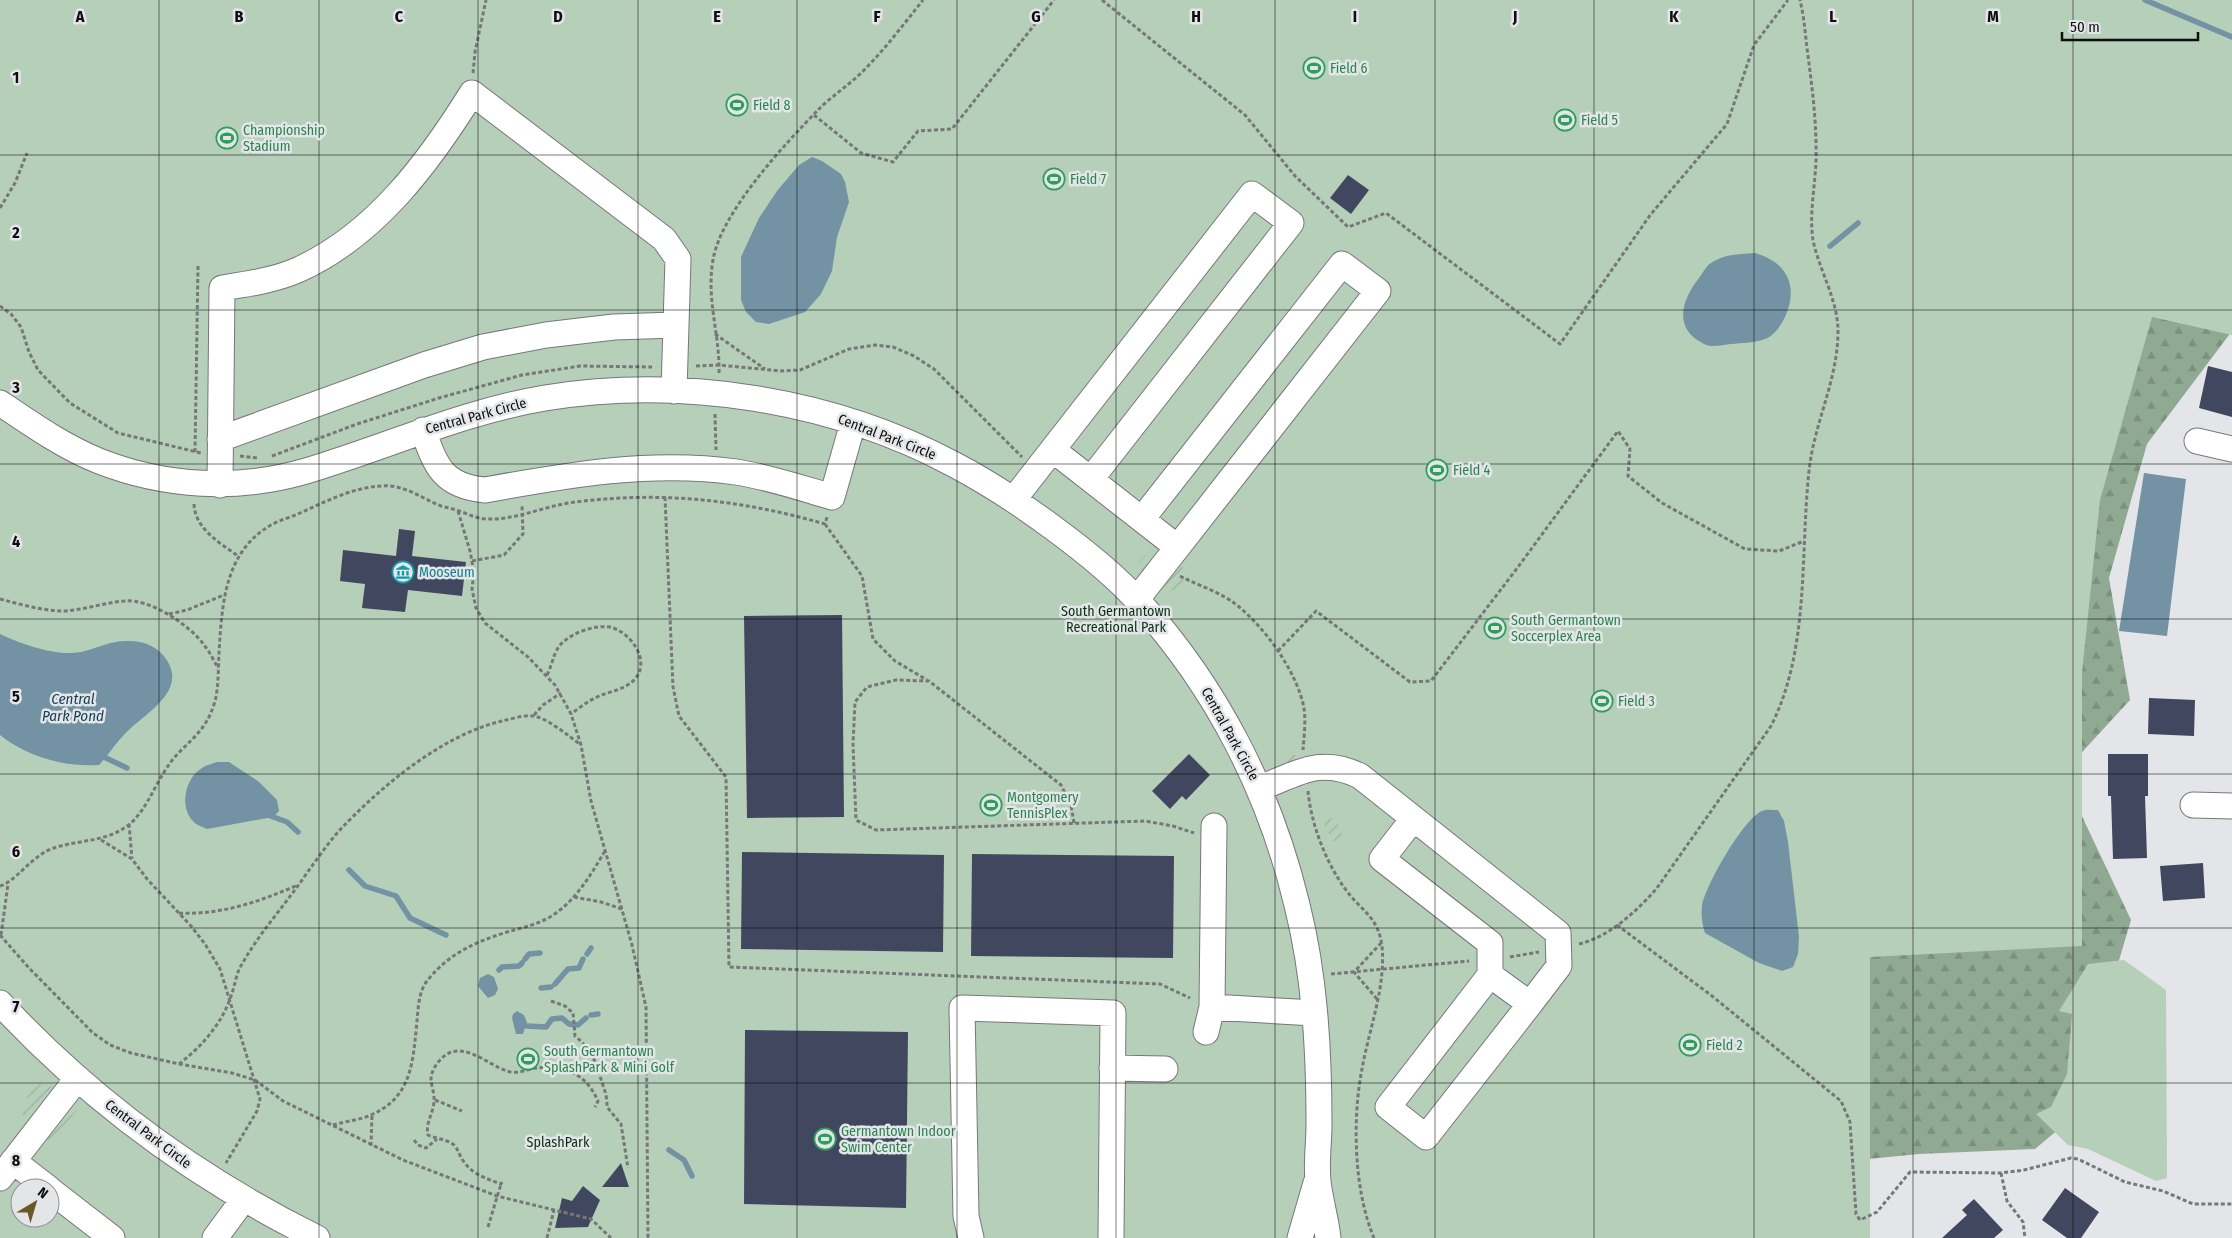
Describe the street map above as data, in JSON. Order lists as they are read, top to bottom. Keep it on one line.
{"streets":{"street":["Central Park Circle"]},"water":["Central Park Pond"],"parks":["South Germantown Recreational Park","SplashPark"],"places":{"sports":["Field 6","Field 8","Field 5","Championship Stadium","Field 7","Field 4","South Germantown Soccerplex Area","Field 3","Montgomery TennisPlex","Field 2","South Germantown SplashPark & Mini Golf","Germantown Indoor Swim Center"],"museum":["Mooseum"]},"scale_bar":"50 m","north":"top right","grid":{"columns":["A","B","C","D","E","F","G","H","I","J","K","L","M"],"rows":["1","2","3","4","5","6","7","8"]}}
